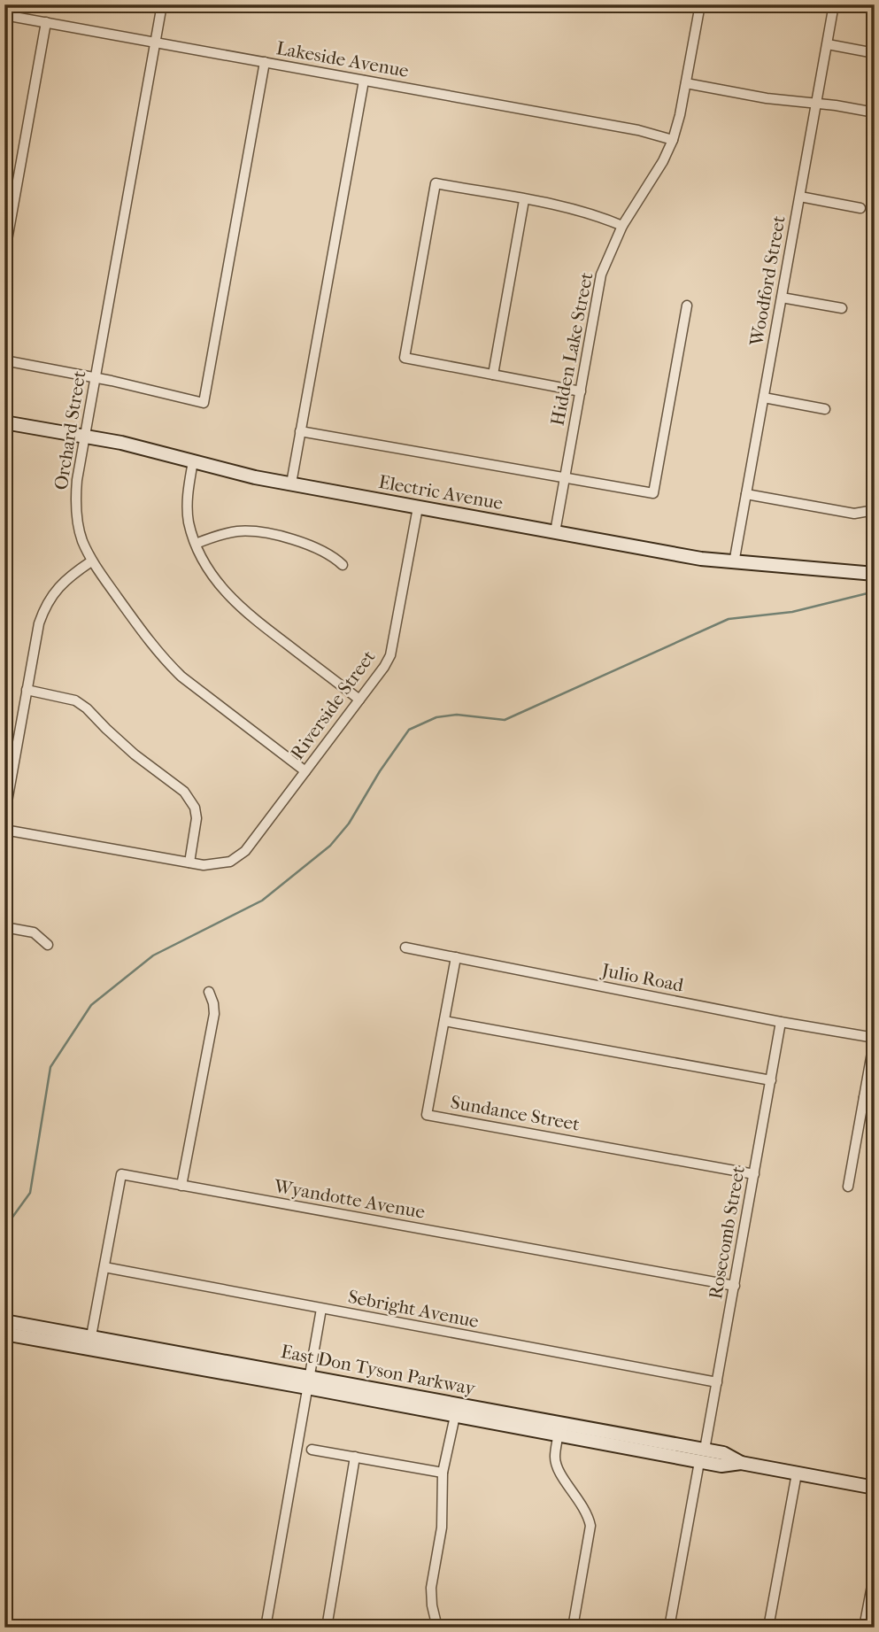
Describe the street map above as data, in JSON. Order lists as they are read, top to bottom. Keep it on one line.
{"streets":{"main road":["Electric Avenue","East Don Tyson Parkway"],"street":["Lakeside Avenue","Woodford Street","Hidden Lake Street","Orchard Street","Riverside Street","Julio Road","Sundance Street","Wyandotte Avenue","Rosecomb Street","Sebright Avenue"]},"crossings":[["Lakeside Avenue","Hidden Lake Street"],["Lakeside Avenue","Orchard Street"],["Woodford Street","Electric Avenue"],["Hidden Lake Street","Electric Avenue"],["Orchard Street","Electric Avenue"],["Orchard Street","Riverside Street"],["Electric Avenue","Riverside Street"],["Julio Road","Sundance Street"],["Julio Road","Rosecomb Street"],["Sundance Street","Rosecomb Street"],["Wyandotte Avenue","Rosecomb Street"],["Wyandotte Avenue","Sebright Avenue"],["Wyandotte Avenue","East Don Tyson Parkway"],["Rosecomb Street","Sebright Avenue"],["Rosecomb Street","East Don Tyson Parkway"]]}
